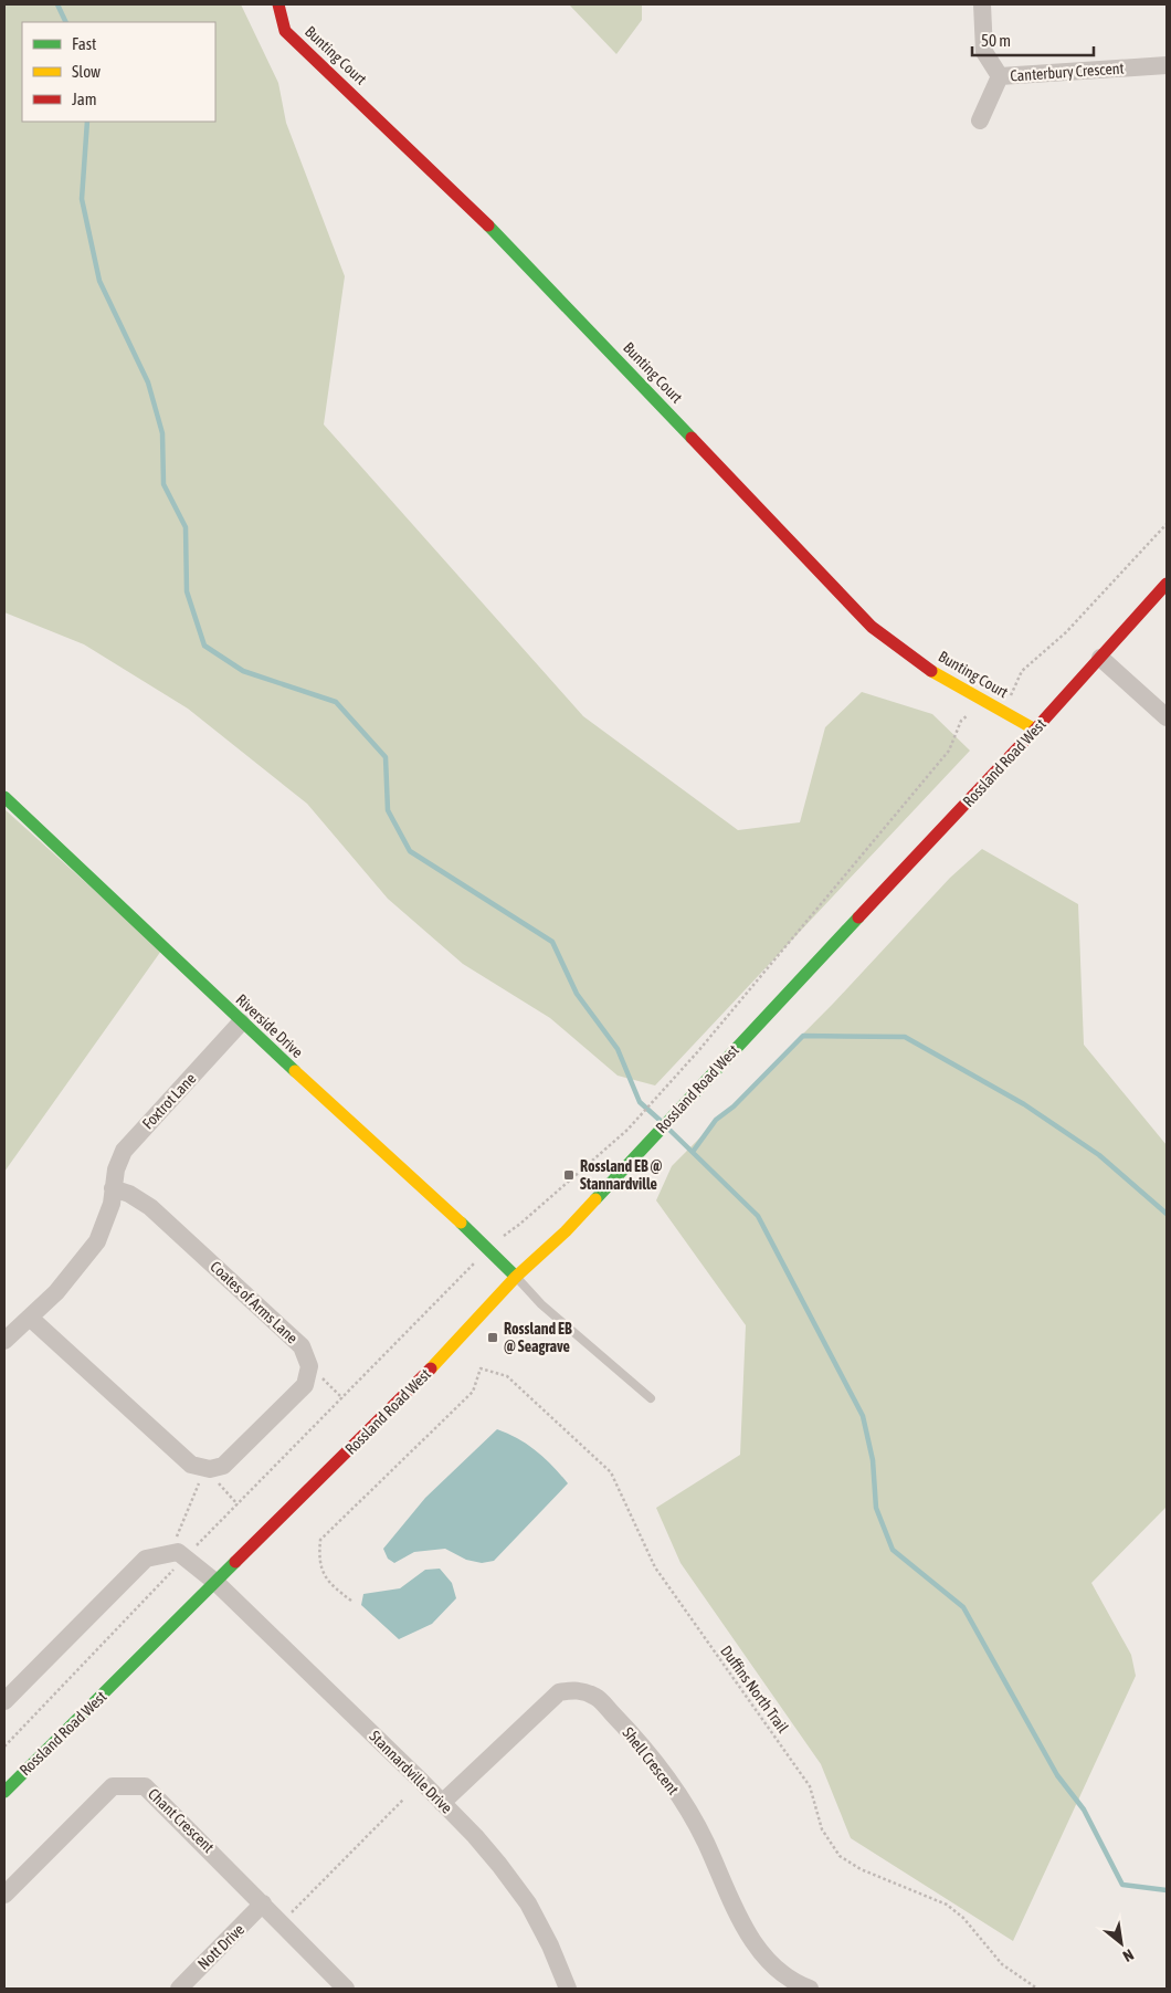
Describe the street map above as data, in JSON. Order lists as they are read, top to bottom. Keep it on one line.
{"streets":{"street":["Bunting Court","Canterbury Crescent","Rossland Road West","Riverside Drive","Foxtrot Lane","Coates of Arms Lane","Shell Crescent","Stannardville Drive","Chant Crescent","Nott Drive"],"path":["Duffins North Trail"]},"crossings":[["Bunting Court","Rossland Road West"],["Rossland Road West","Riverside Drive"],["Rossland Road West","Stannardville Drive"],["Riverside Drive","Foxtrot Lane"],["Foxtrot Lane","Coates of Arms Lane"],["Shell Crescent","Stannardville Drive"],["Chant Crescent","Nott Drive"]],"places":{"transit":["Rossland EB @ Stannardville","Rossland EB @ Seagrave"]},"legend":["Fast","Slow","Jam"],"scale_bar":"50 m","north":"bottom right"}
